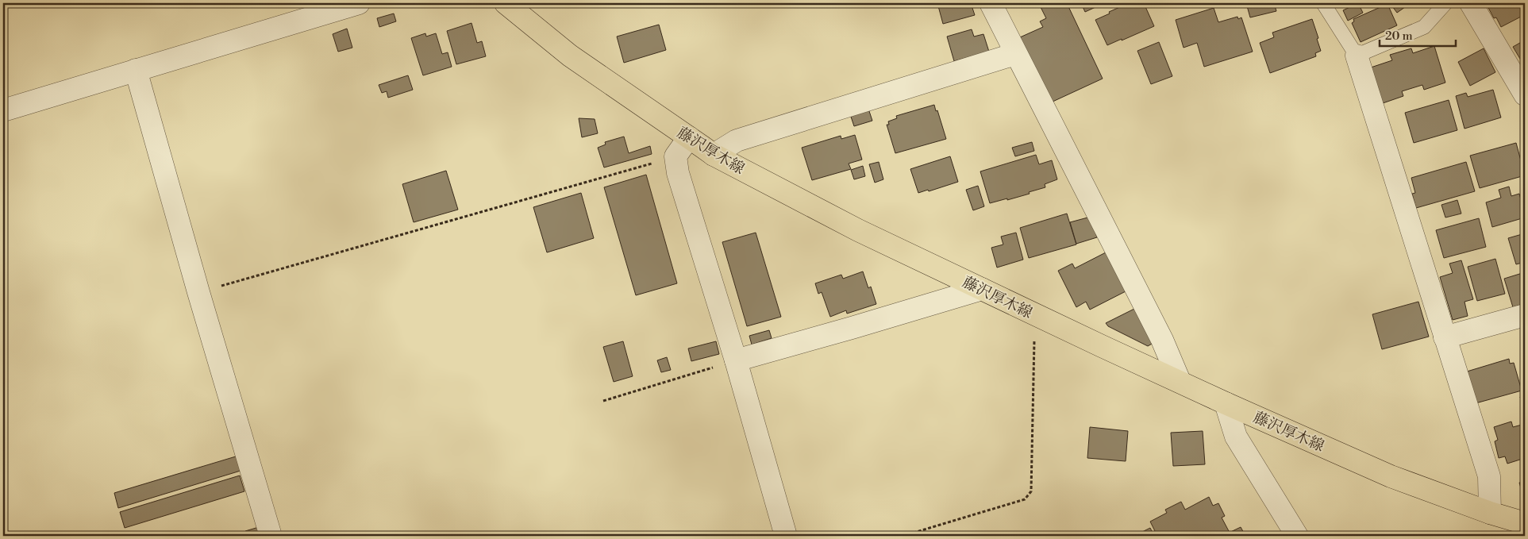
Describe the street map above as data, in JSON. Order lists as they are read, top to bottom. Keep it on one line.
{"streets":{"main road":["藤沢厚木線"]},"scale_bar":"20 m"}
